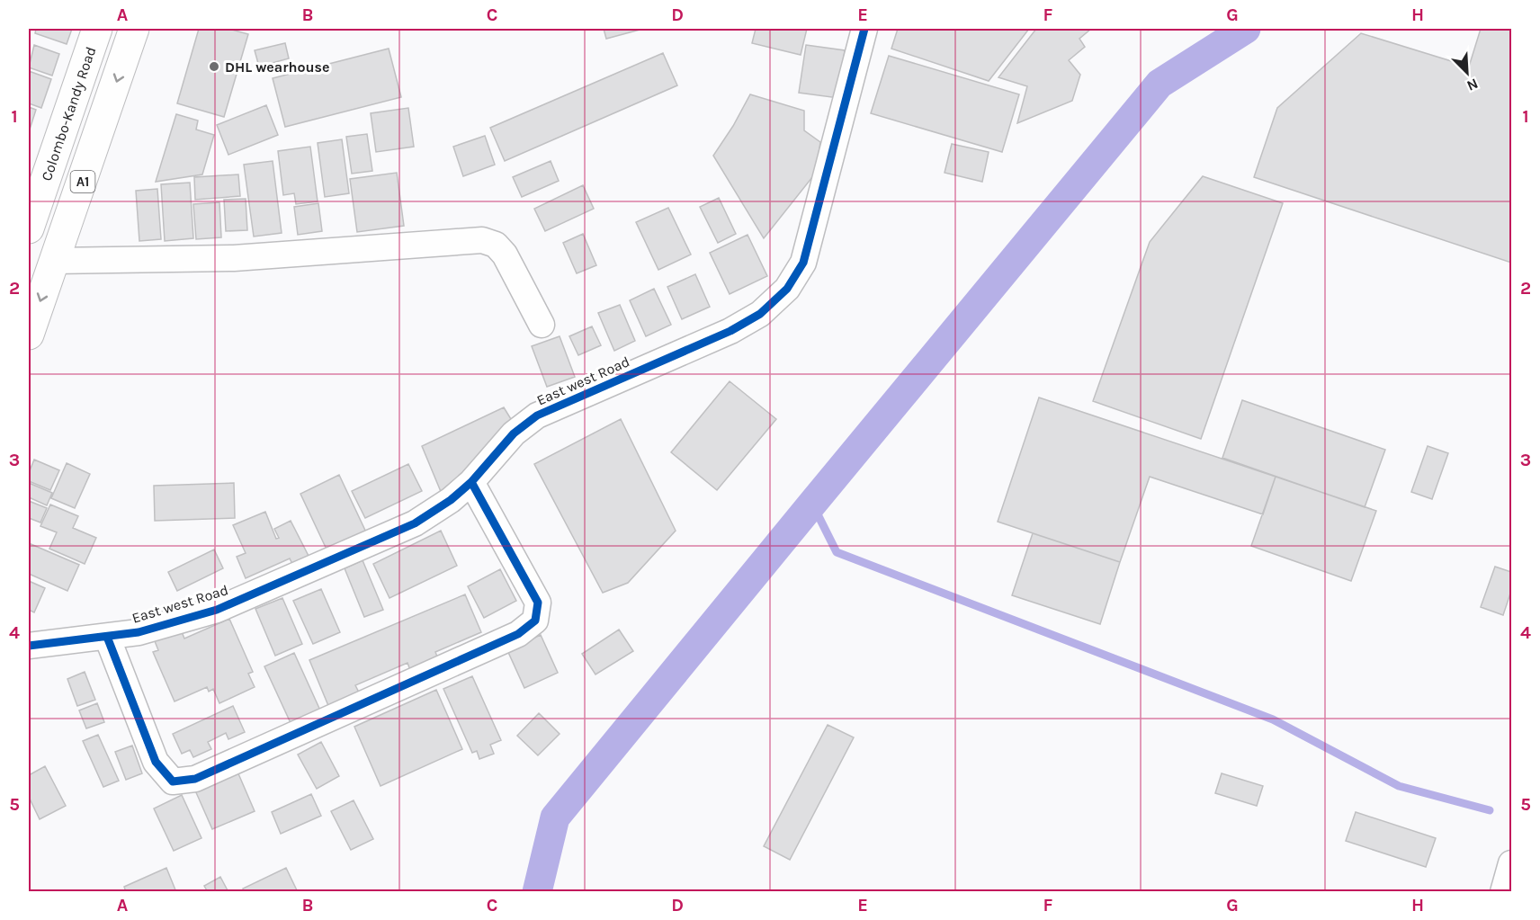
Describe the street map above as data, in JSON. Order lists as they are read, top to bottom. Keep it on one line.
{"streets":{"highway":["Colombo-Kandy Road","A1"],"street":["East west Road"]},"places":["DHL wearhouse"],"north":"bottom right","grid":{"columns":["A","B","C","D","E","F","G","H"],"rows":["1","2","3","4","5"]}}
